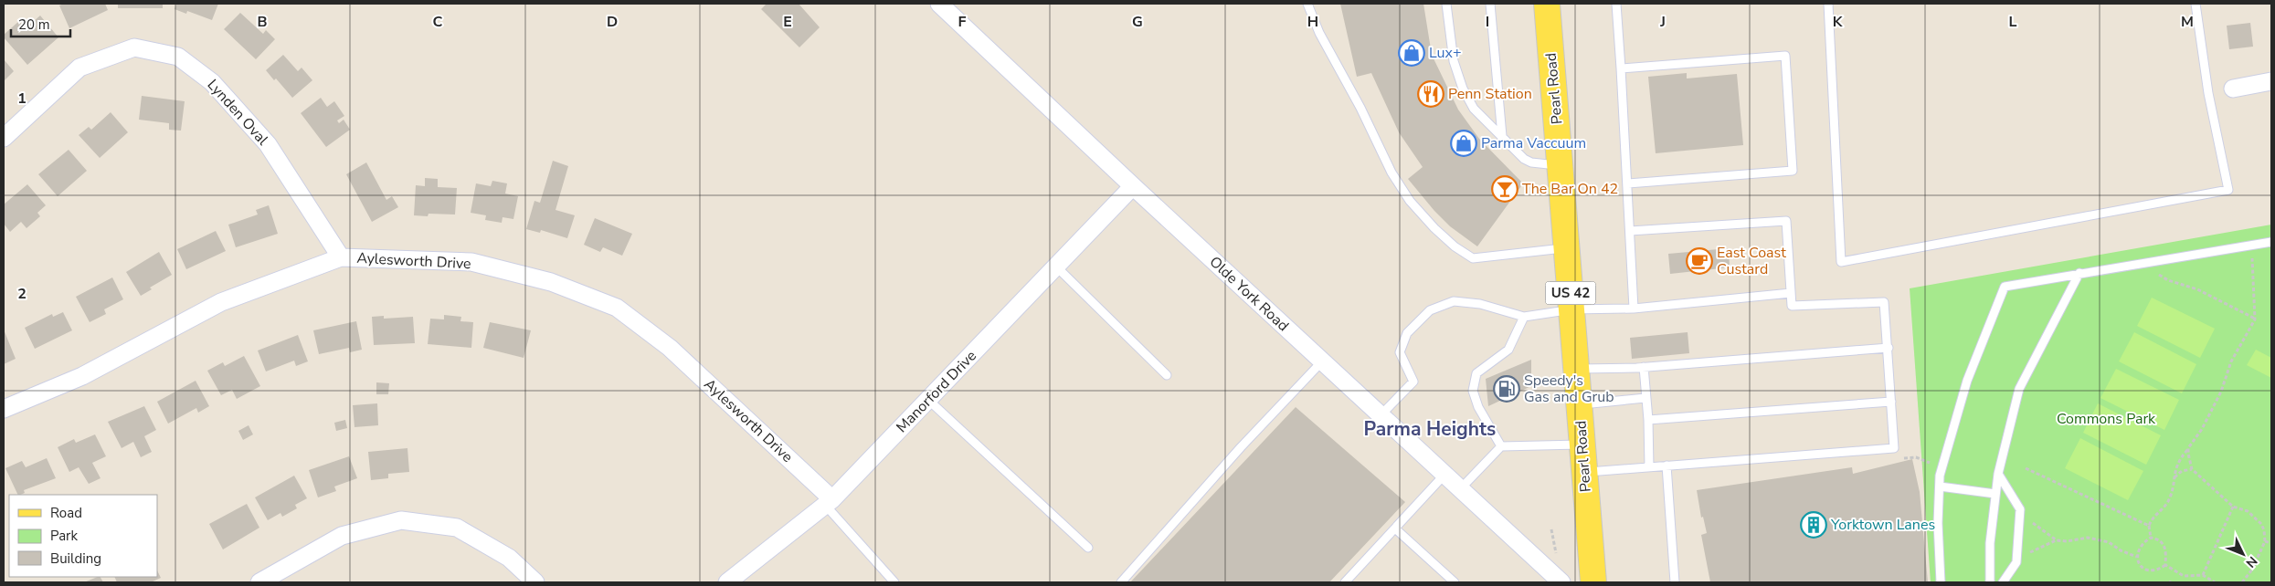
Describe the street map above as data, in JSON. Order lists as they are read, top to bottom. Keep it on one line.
{"streets":{"main road":["Pearl Road","US 42"],"street":["Lynden Oval","Aylesworth Drive","Olde York Road","Manorford Drive"]},"crossings":[["Lynden Oval","Aylesworth Drive"],["Aylesworth Drive","Manorford Drive"],["Olde York Road","Manorford Drive"]],"districts":["Parma Heights"],"parks":["Commons Park"],"places":{"shop":["Lux+","Parma Vaccuum"],"restaurant":["Penn Station"],"bar":["The Bar On 42"],"cafe":["East Coast Custard"],"fuel station":["Speedy's Gas and Grub"],"building":["Yorktown Lanes"]},"legend":["Road","Park","Building"],"scale_bar":"20 m","north":"bottom right","grid":{"columns":["B","C","D","E","F","G","H","I","J","K","L","M"],"rows":["1","2"]}}
